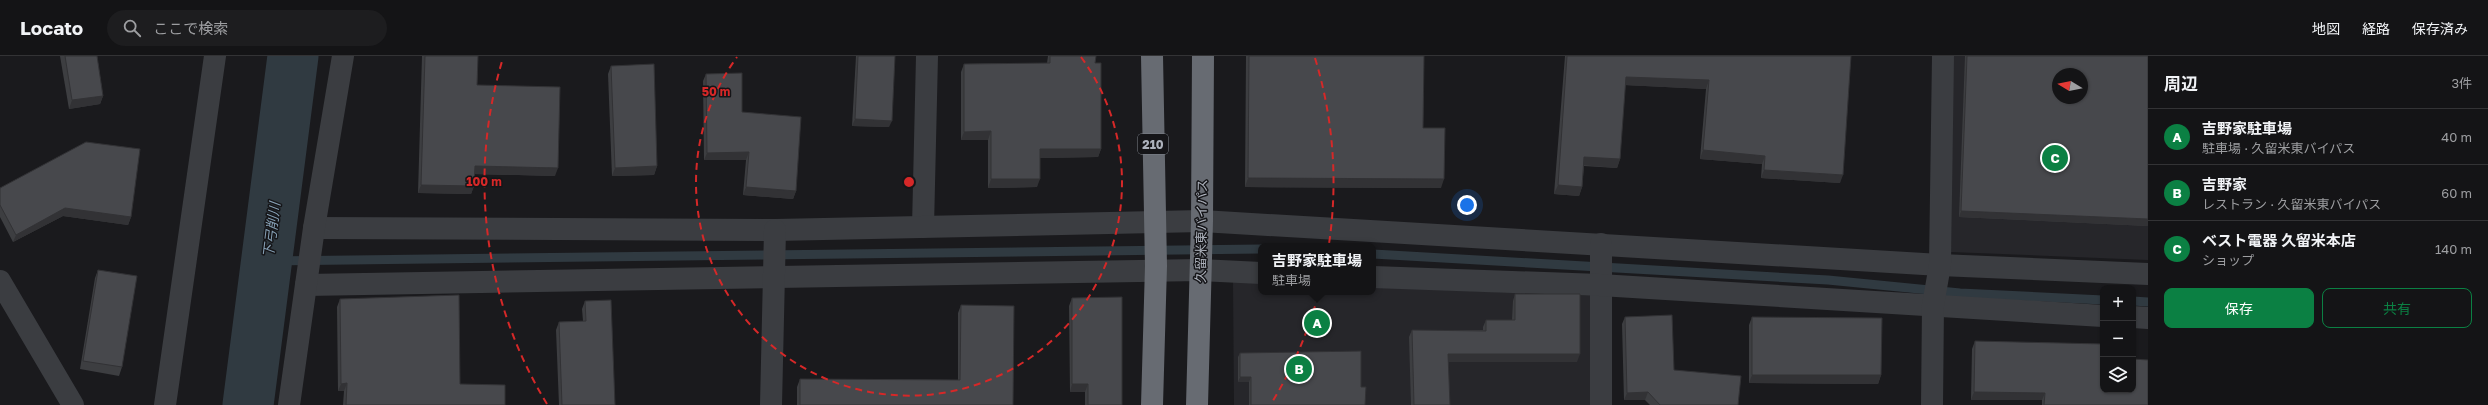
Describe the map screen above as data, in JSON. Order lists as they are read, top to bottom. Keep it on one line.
{"streets":{"highway":["210","久留米東バイパス"]},"water":["下弓削川"],"north":"left","page":{"header":"Locato","search":"ここで検索","nav":["地図","経路","保存済み"],"heading":["周辺","3件"],"list":[{"mark":"A","name":"吉野家駐車場","note":"駐車場 · 久留米東バイパス","value":"40 m"},{"mark":"B","name":"吉野家","note":"レストラン · 久留米東バイパス","value":"60 m"},{"mark":"C","name":"ベスト電器 久留米本店","note":"ショップ","value":"140 m"}],"pins":["C","A","B"],"popup":["吉野家駐車場","駐車場"],"buttons":["保存","共有"],"map_buttons":["+","−"]},"rings":["50 m","100 m"]}
